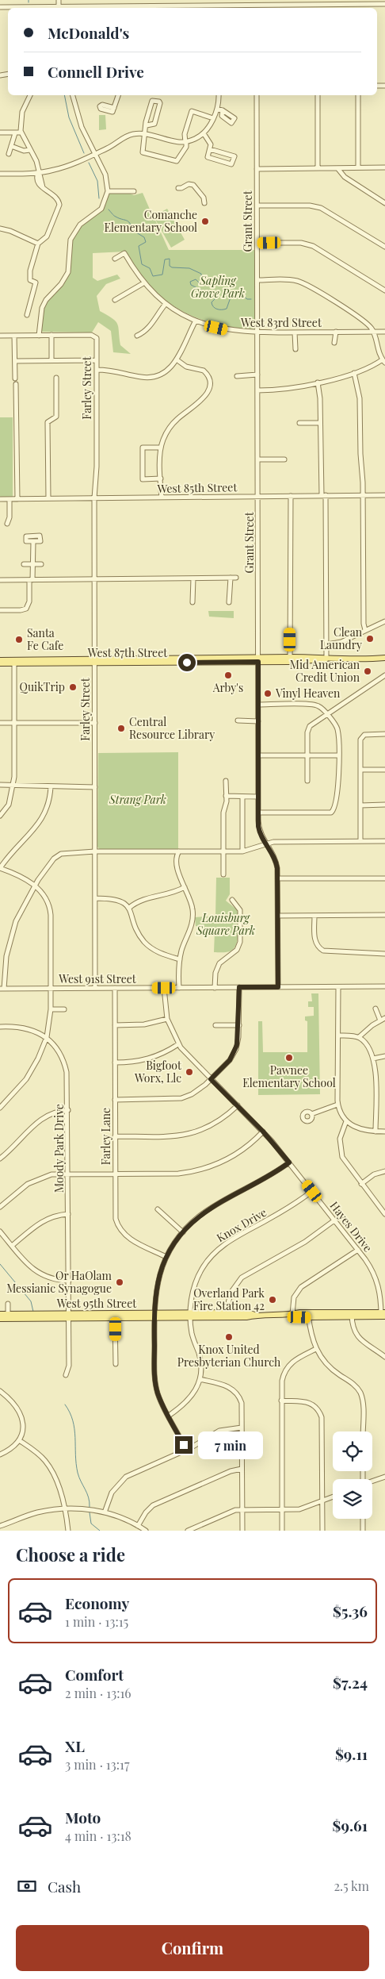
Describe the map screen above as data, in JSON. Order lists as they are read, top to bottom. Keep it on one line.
{"streets":{"main road":["West 87th Street","West 95th Street"],"street":["Grant Street","West 83rd Street","Farley Street","West 85th Street","West 91st Street","Farley Lane","Moody Park Drive","Knox Drive","Hayes Drive"]},"crossings":[["Grant Street","West 83rd Street"],["Grant Street","West 85th Street"],["Grant Street","West 87th Street"],["Grant Street","West 91st Street"],["Farley Street","West 85th Street"],["Farley Street","West 87th Street"],["Farley Street","West 91st Street"],["West 91st Street","Farley Lane"],["West 91st Street","Hayes Drive"],["Moody Park Drive","West 95th Street"],["Knox Drive","Hayes Drive"],["Knox Drive","West 95th Street"],["Hayes Drive","West 95th Street"]],"parks":["Sapling Grove Park","Strang Park","Louisburg Square Park"],"places":["Comanche Elementary School","Clean Laundry","Santa Fe Cafe","Mid American Credit Union","Arby's","QuikTrip","Vinyl Heaven","Central Resource Library","Pawnee Elementary School","Bigfoot Worx, Llc","Or HaOlam Messianic Synagogue","Overland Park Fire Station 42","Knox United Presbyterian Church"],"page":{"banner":["McDonald's","Connell Drive"],"bubble":"7 min","heading":"Choose a ride","list":[{"name":"Economy","note":"1 min · 13:15","value":"$5.36"},{"name":"Comfort","note":"2 min · 13:16","value":"$7.24"},{"name":"XL","note":"3 min · 13:17","value":"$9.11"},{"name":"Moto","note":"4 min · 13:18","value":"$9.61"}],"pay":["Cash","2.5 km"],"buttons":"Confirm"}}
